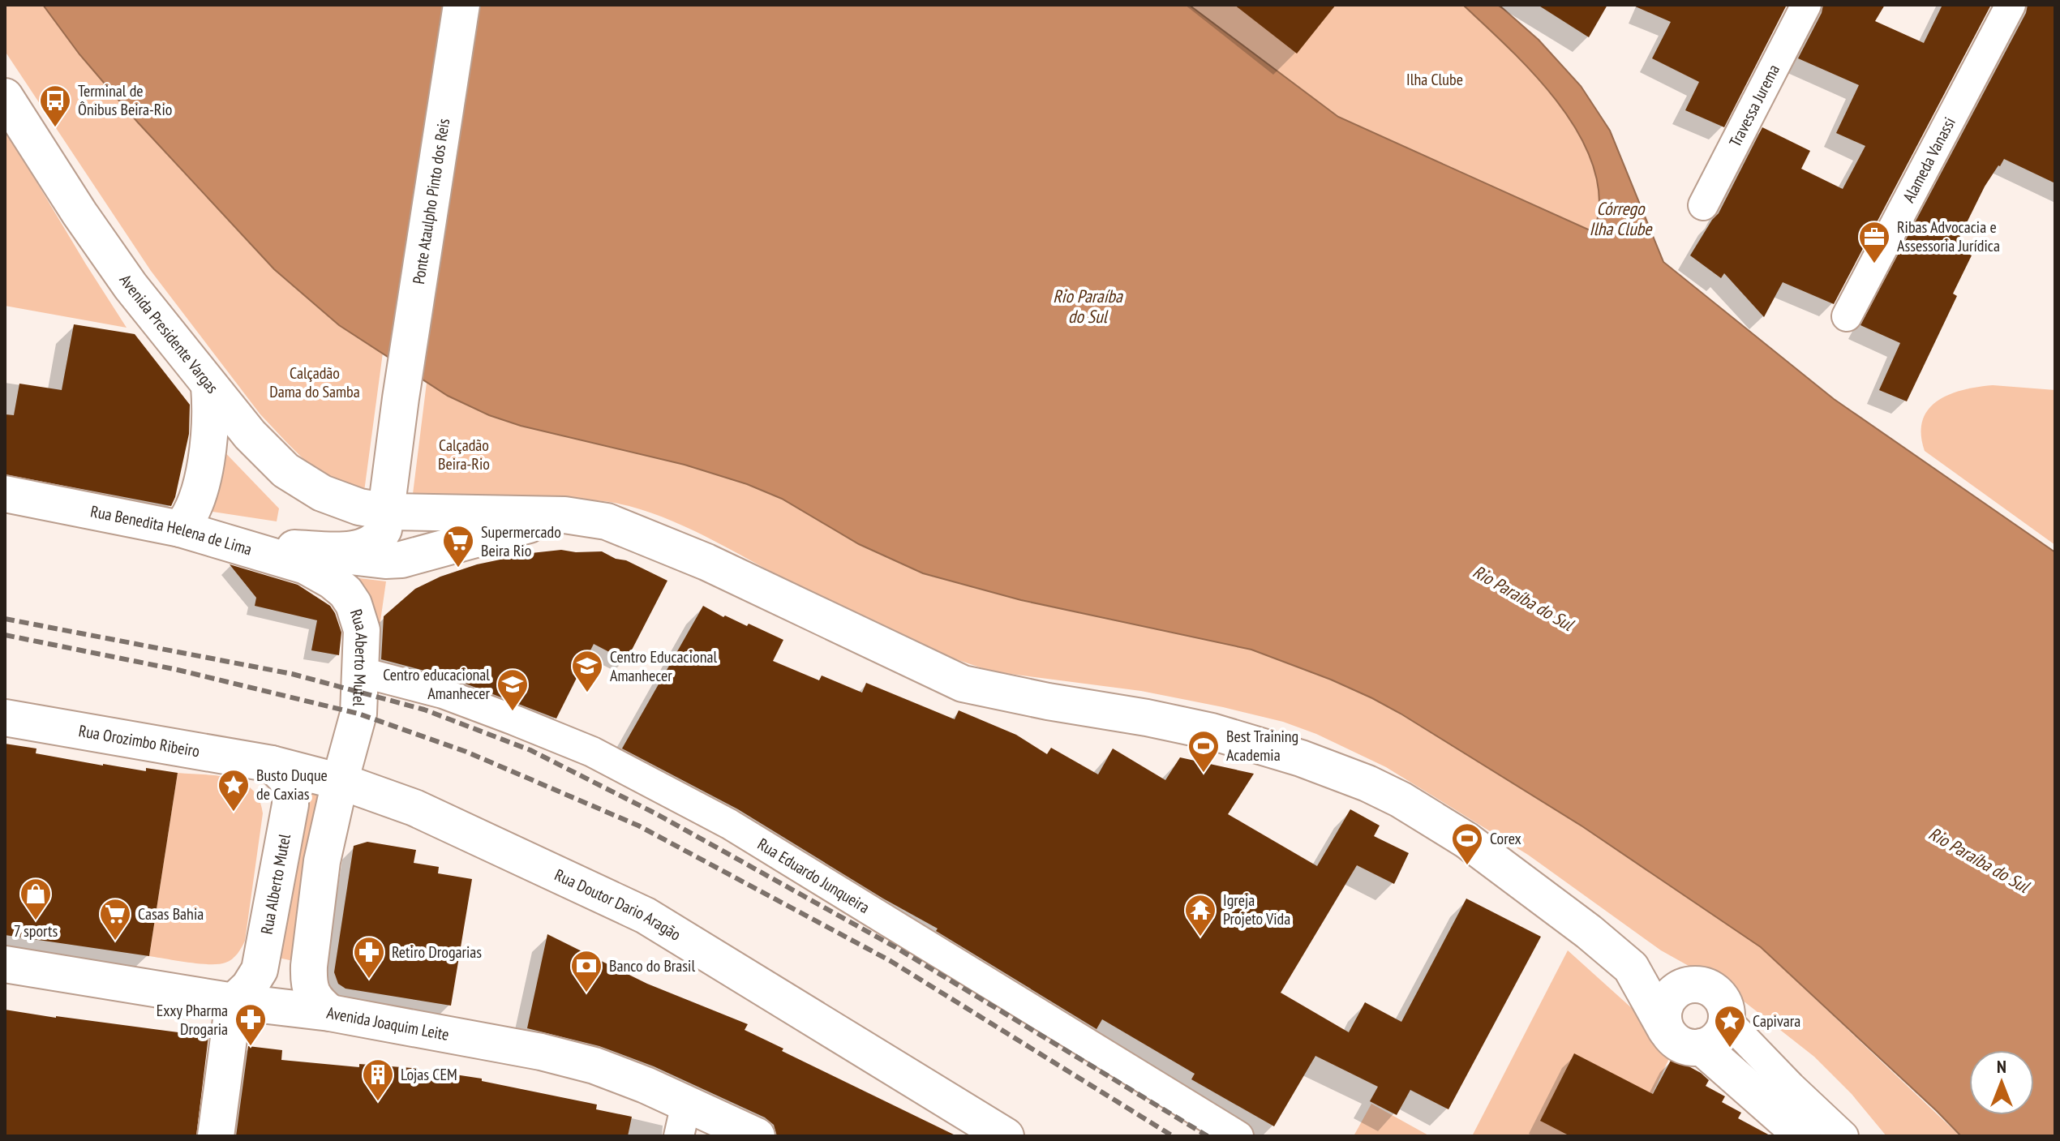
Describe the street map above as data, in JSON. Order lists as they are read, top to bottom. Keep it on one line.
{"streets":{"street":["Travessa Jurema","Alameda Vanassi","Ponte Ataulpho Pinto dos Reis","Avenida Presidente Vargas","Rua Benedita Helena de Lima","Rua Aberto Mutel","Rua Orozimbo Ribeiro","Rua Eduardo Junqueira","Rua Alberto Mutel","Rua Doutor Dario Aragão","Avenida Joaquim Leite"]},"crossings":[["Ponte Ataulpho Pinto dos Reis","Avenida Presidente Vargas"],["Rua Benedita Helena de Lima","Rua Aberto Mutel"],["Rua Aberto Mutel","Rua Eduardo Junqueira"],["Rua Aberto Mutel","Rua Doutor Dario Aragão"],["Rua Orozimbo Ribeiro","Rua Alberto Mutel"],["Rua Orozimbo Ribeiro","Rua Doutor Dario Aragão"],["Rua Alberto Mutel","Rua Doutor Dario Aragão"],["Rua Alberto Mutel","Avenida Joaquim Leite"]],"water":["Córrego Ilha Clube","Rio Paraíba do Sul"],"parks":["Ilha Clube","Calçadão Dama do Samba","Calçadão Beira-Rio"],"places":{"bus stop":["Terminal de Ônibus Beira-Rio"],"office":["Ribas Advocacia e Assessoria Jurídica"],"supermarket":["Supermercado Beira Rio","Casas Bahia"],"school or university":["Centro Educacional Amanhecer","Centro educacional Amanhecer"],"sports":["Best Training Academia","Corex"],"place":["Busto Duque de Caxias","Capivara"],"shop":["7 sports"],"temple":["Igreja Projeto Vida"],"pharmacy":["Retiro Drogarias","Exxy Pharma Drogaria"],"bank":["Banco do Brasil"],"building":["Lojas CEM"]},"north":"top"}
